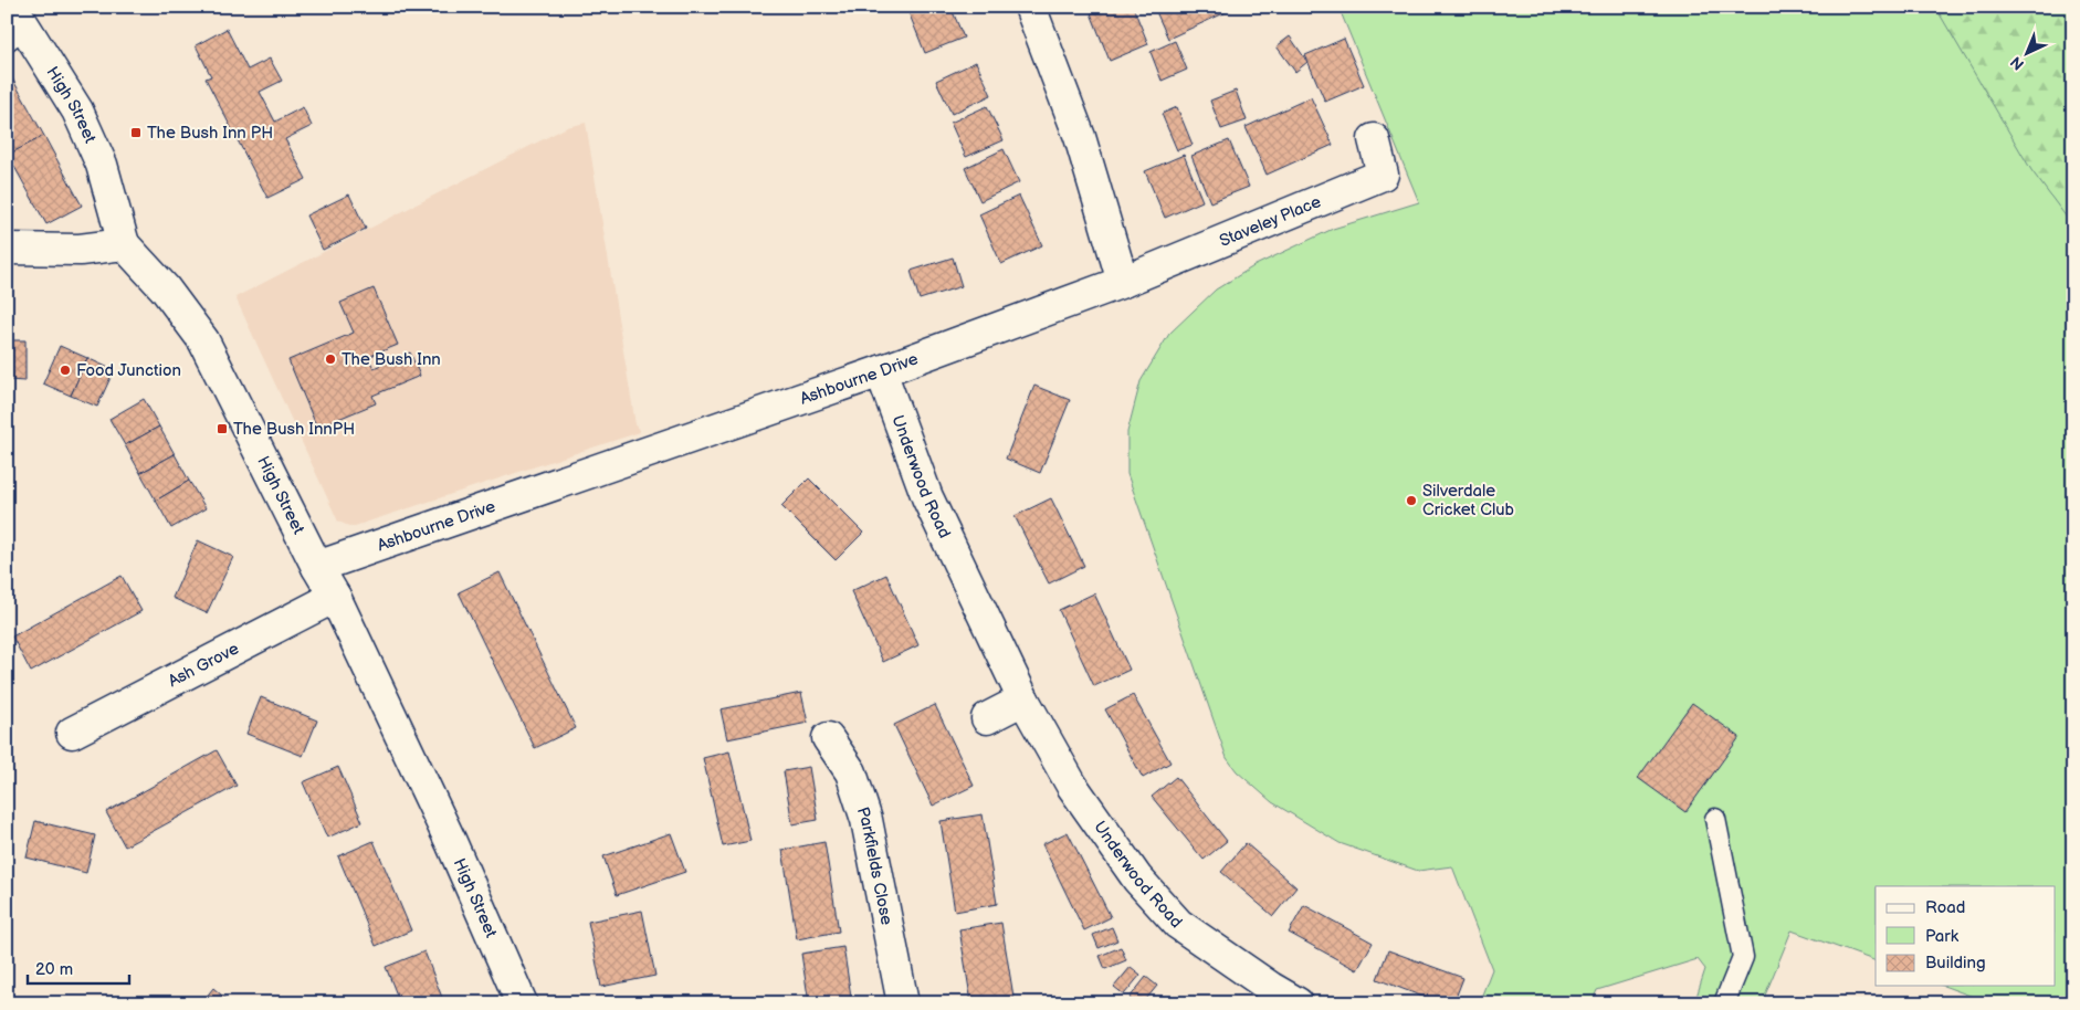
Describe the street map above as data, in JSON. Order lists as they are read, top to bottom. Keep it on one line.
{"streets":{"street":["High Street","Staveley Place","Ashbourne Drive","Underwood Road","Ash Grove","Parkfields Close"]},"crossings":[["High Street","Ashbourne Drive"],["High Street","Ash Grove"],["Staveley Place","Ashbourne Drive"],["Ashbourne Drive","Underwood Road"]],"places":{"transit":["The Bush Inn PH","The Bush InnPH"],"other":["The Bush Inn","Food Junction","Silverdale Cricket Club"]},"legend":["Road","Park","Building"],"scale_bar":"20 m","north":"bottom left"}
